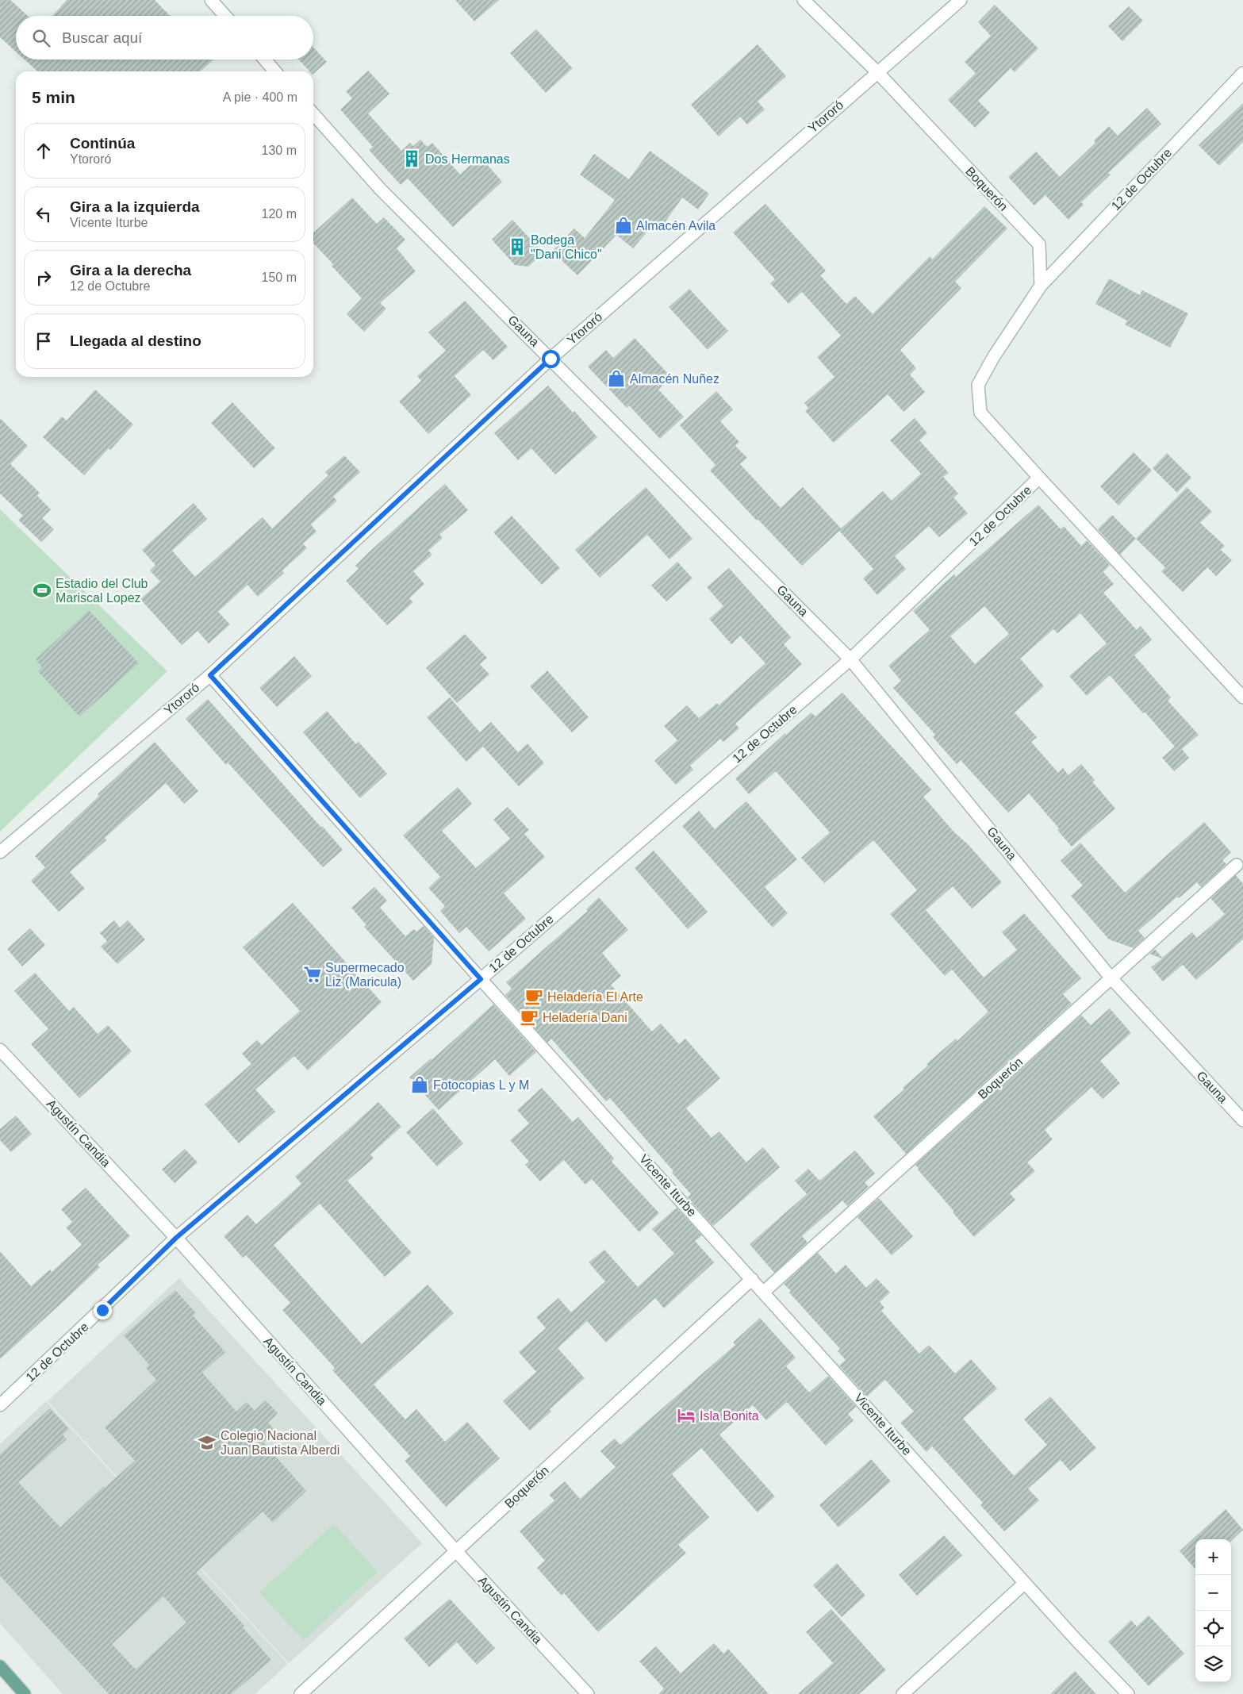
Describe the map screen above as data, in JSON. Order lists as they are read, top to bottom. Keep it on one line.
{"streets":{"street":["Ytororó","12 de Octubre","Boquerón","Gauna","Agustín Candia","Vicente Iturbe"]},"crossings":[["Ytororó","Boquerón"],["Ytororó","Gauna"],["Ytororó","Vicente Iturbe"],["12 de Octubre","Boquerón"],["12 de Octubre","Gauna"],["12 de Octubre","Agustín Candia"],["12 de Octubre","Vicente Iturbe"],["Boquerón","Gauna"],["Boquerón","Agustín Candia"],["Boquerón","Vicente Iturbe"]],"places":{"building":["Dos Hermanas","Bodega \"Dani Chico\""],"shop":["Almacén Avila","Almacén Nuñez","Fotocopias L y M"],"sports":["Estadio del Club Mariscal Lopez"],"supermarket":["Supermecado Liz (Maricula)"],"cafe":["Heladería El Arte","Heladería Dani"],"hotel":["Isla Bonita"],"school or university":["Colegio Nacional Juan Bautista Alberdi"]},"page":{"search":"Buscar aquí","heading":["5 min","A pie · 400 m"],"list":[["Continúa","Ytororó","130 m"],["Gira a la izquierda","Vicente Iturbe","120 m"],["Gira a la derecha","12 de Octubre","150 m"],"Llegada al destino"],"map_buttons":["+","−"]}}
